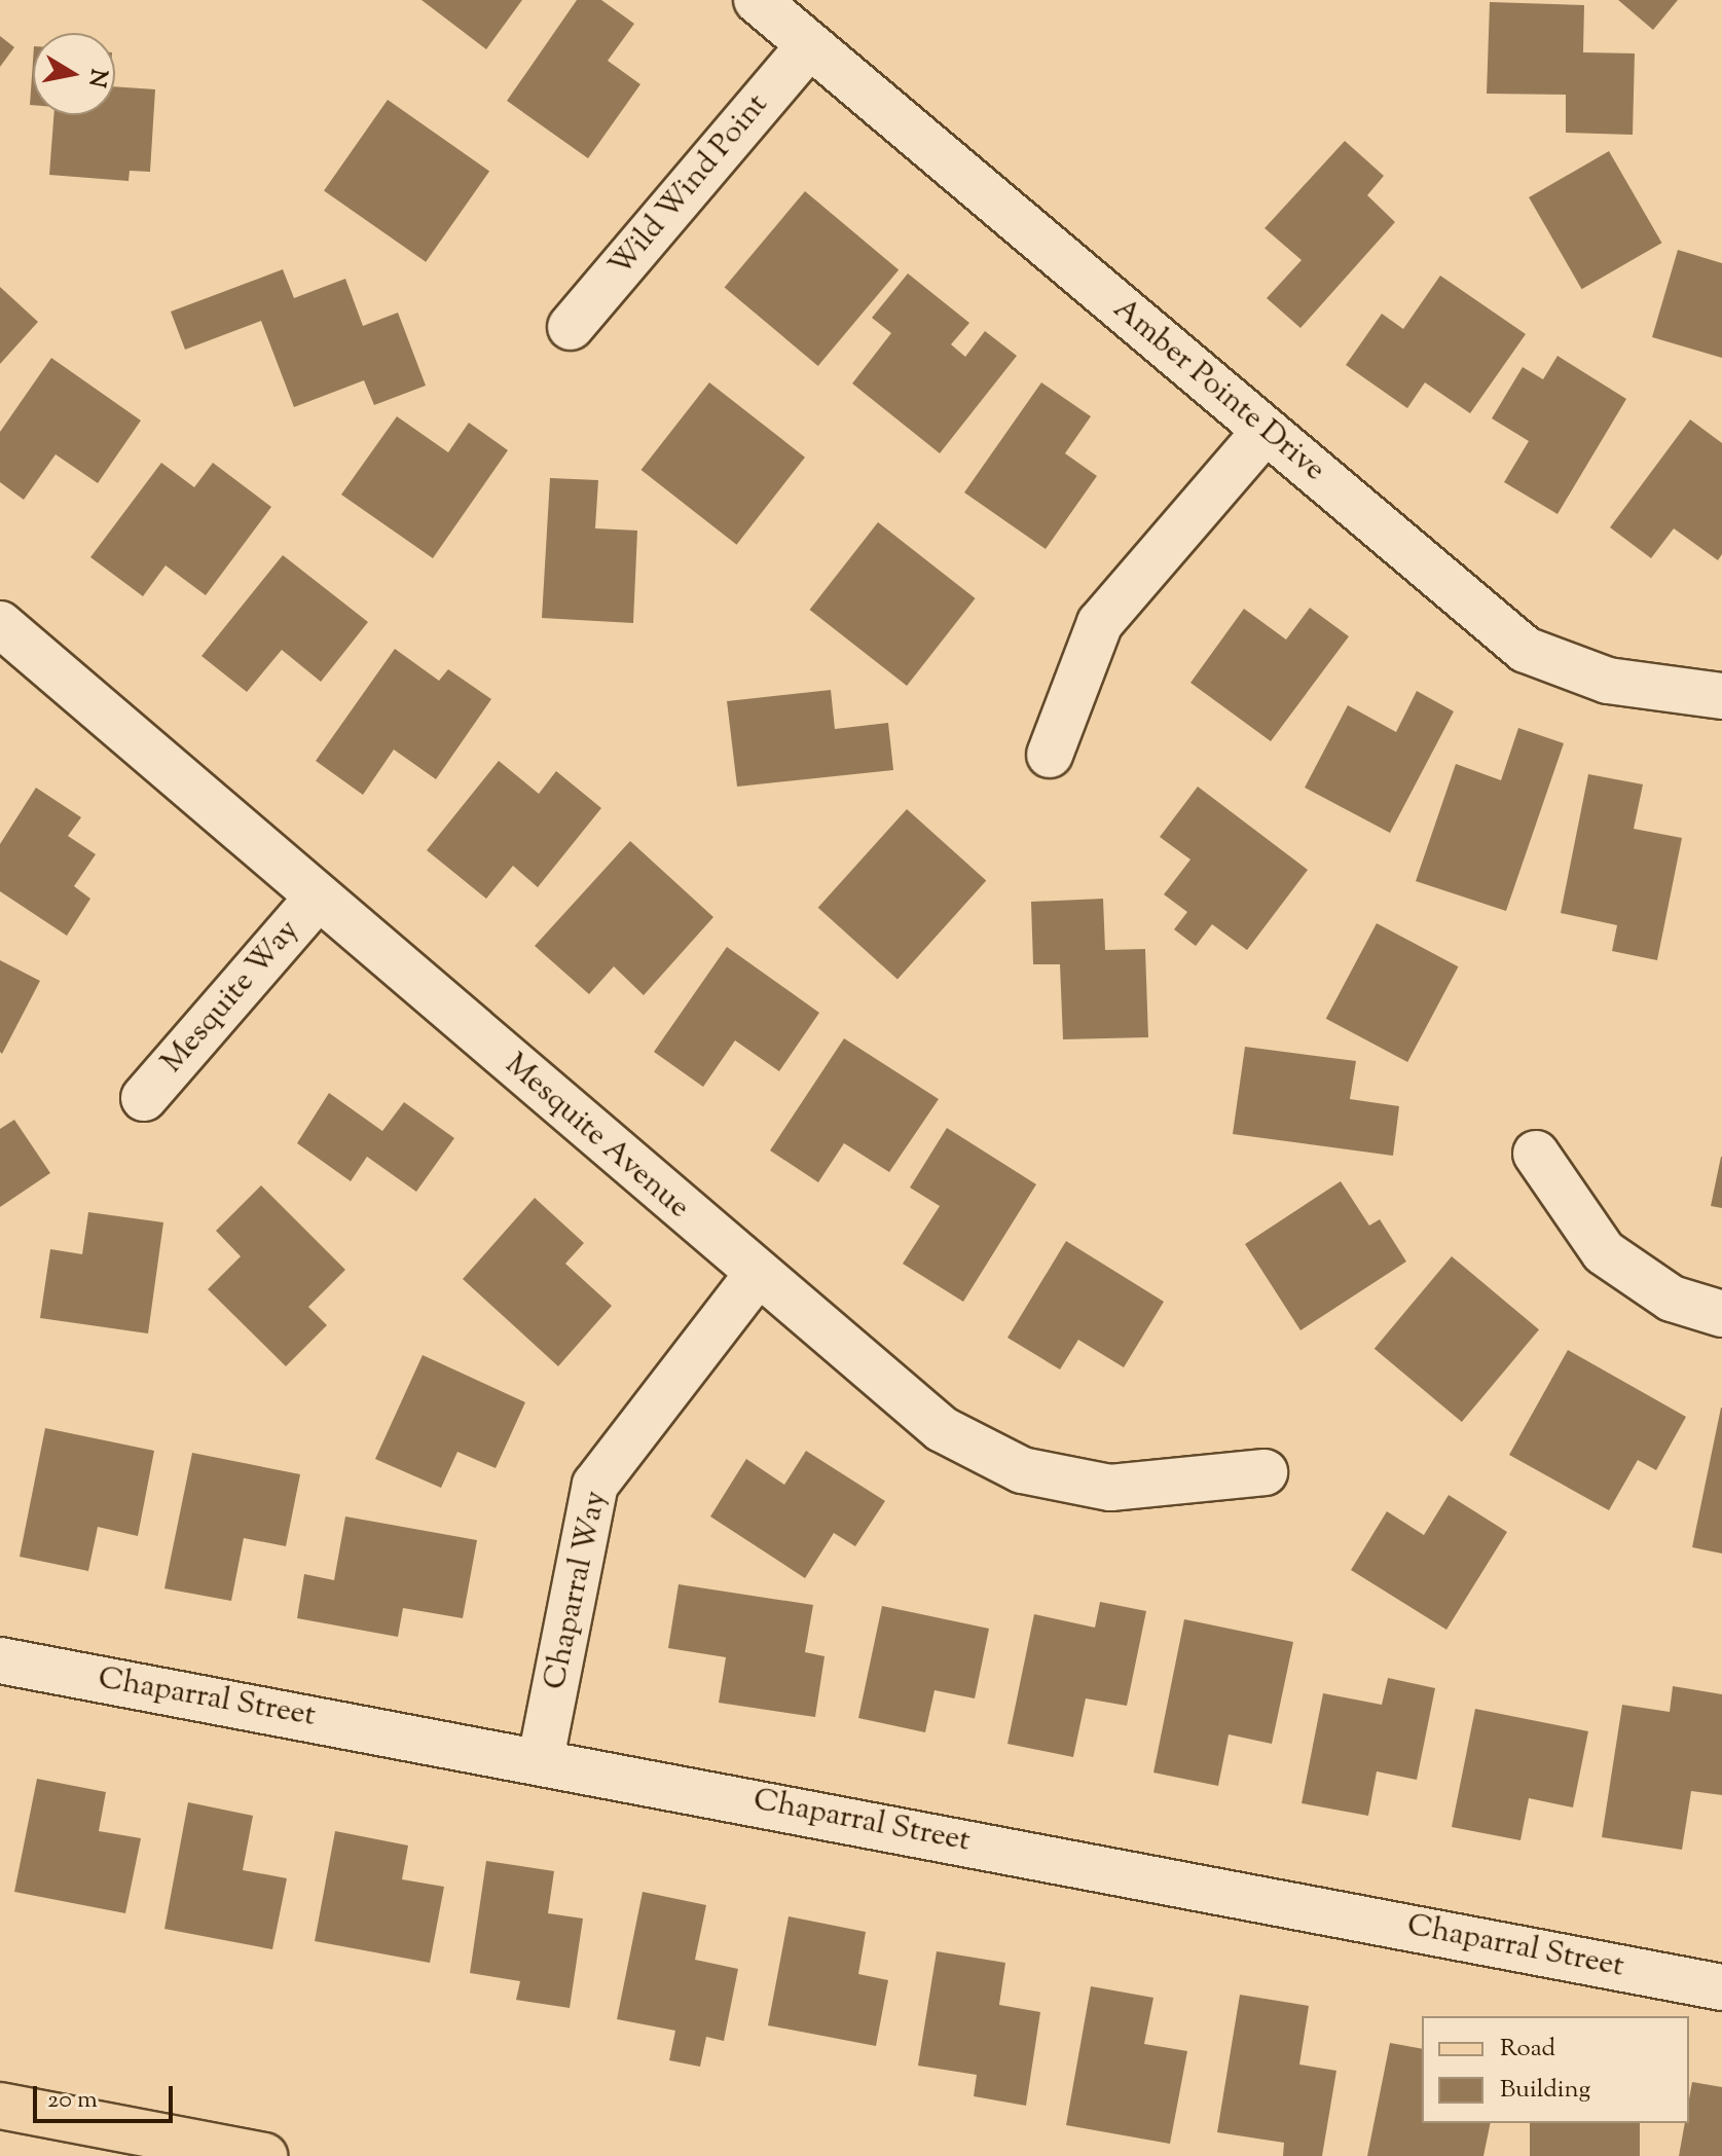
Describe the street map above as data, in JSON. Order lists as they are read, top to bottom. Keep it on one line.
{"streets":{"street":["Wild Wind Point","Amber Pointe Drive","Mesquite Way","Mesquite Avenue","Chaparral Way","Chaparral Street"]},"crossings":[["Wild Wind Point","Amber Pointe Drive"],["Mesquite Way","Mesquite Avenue"],["Mesquite Avenue","Chaparral Way"],["Chaparral Way","Chaparral Street"]],"legend":["Road","Building"],"scale_bar":"20 m","north":"right"}
